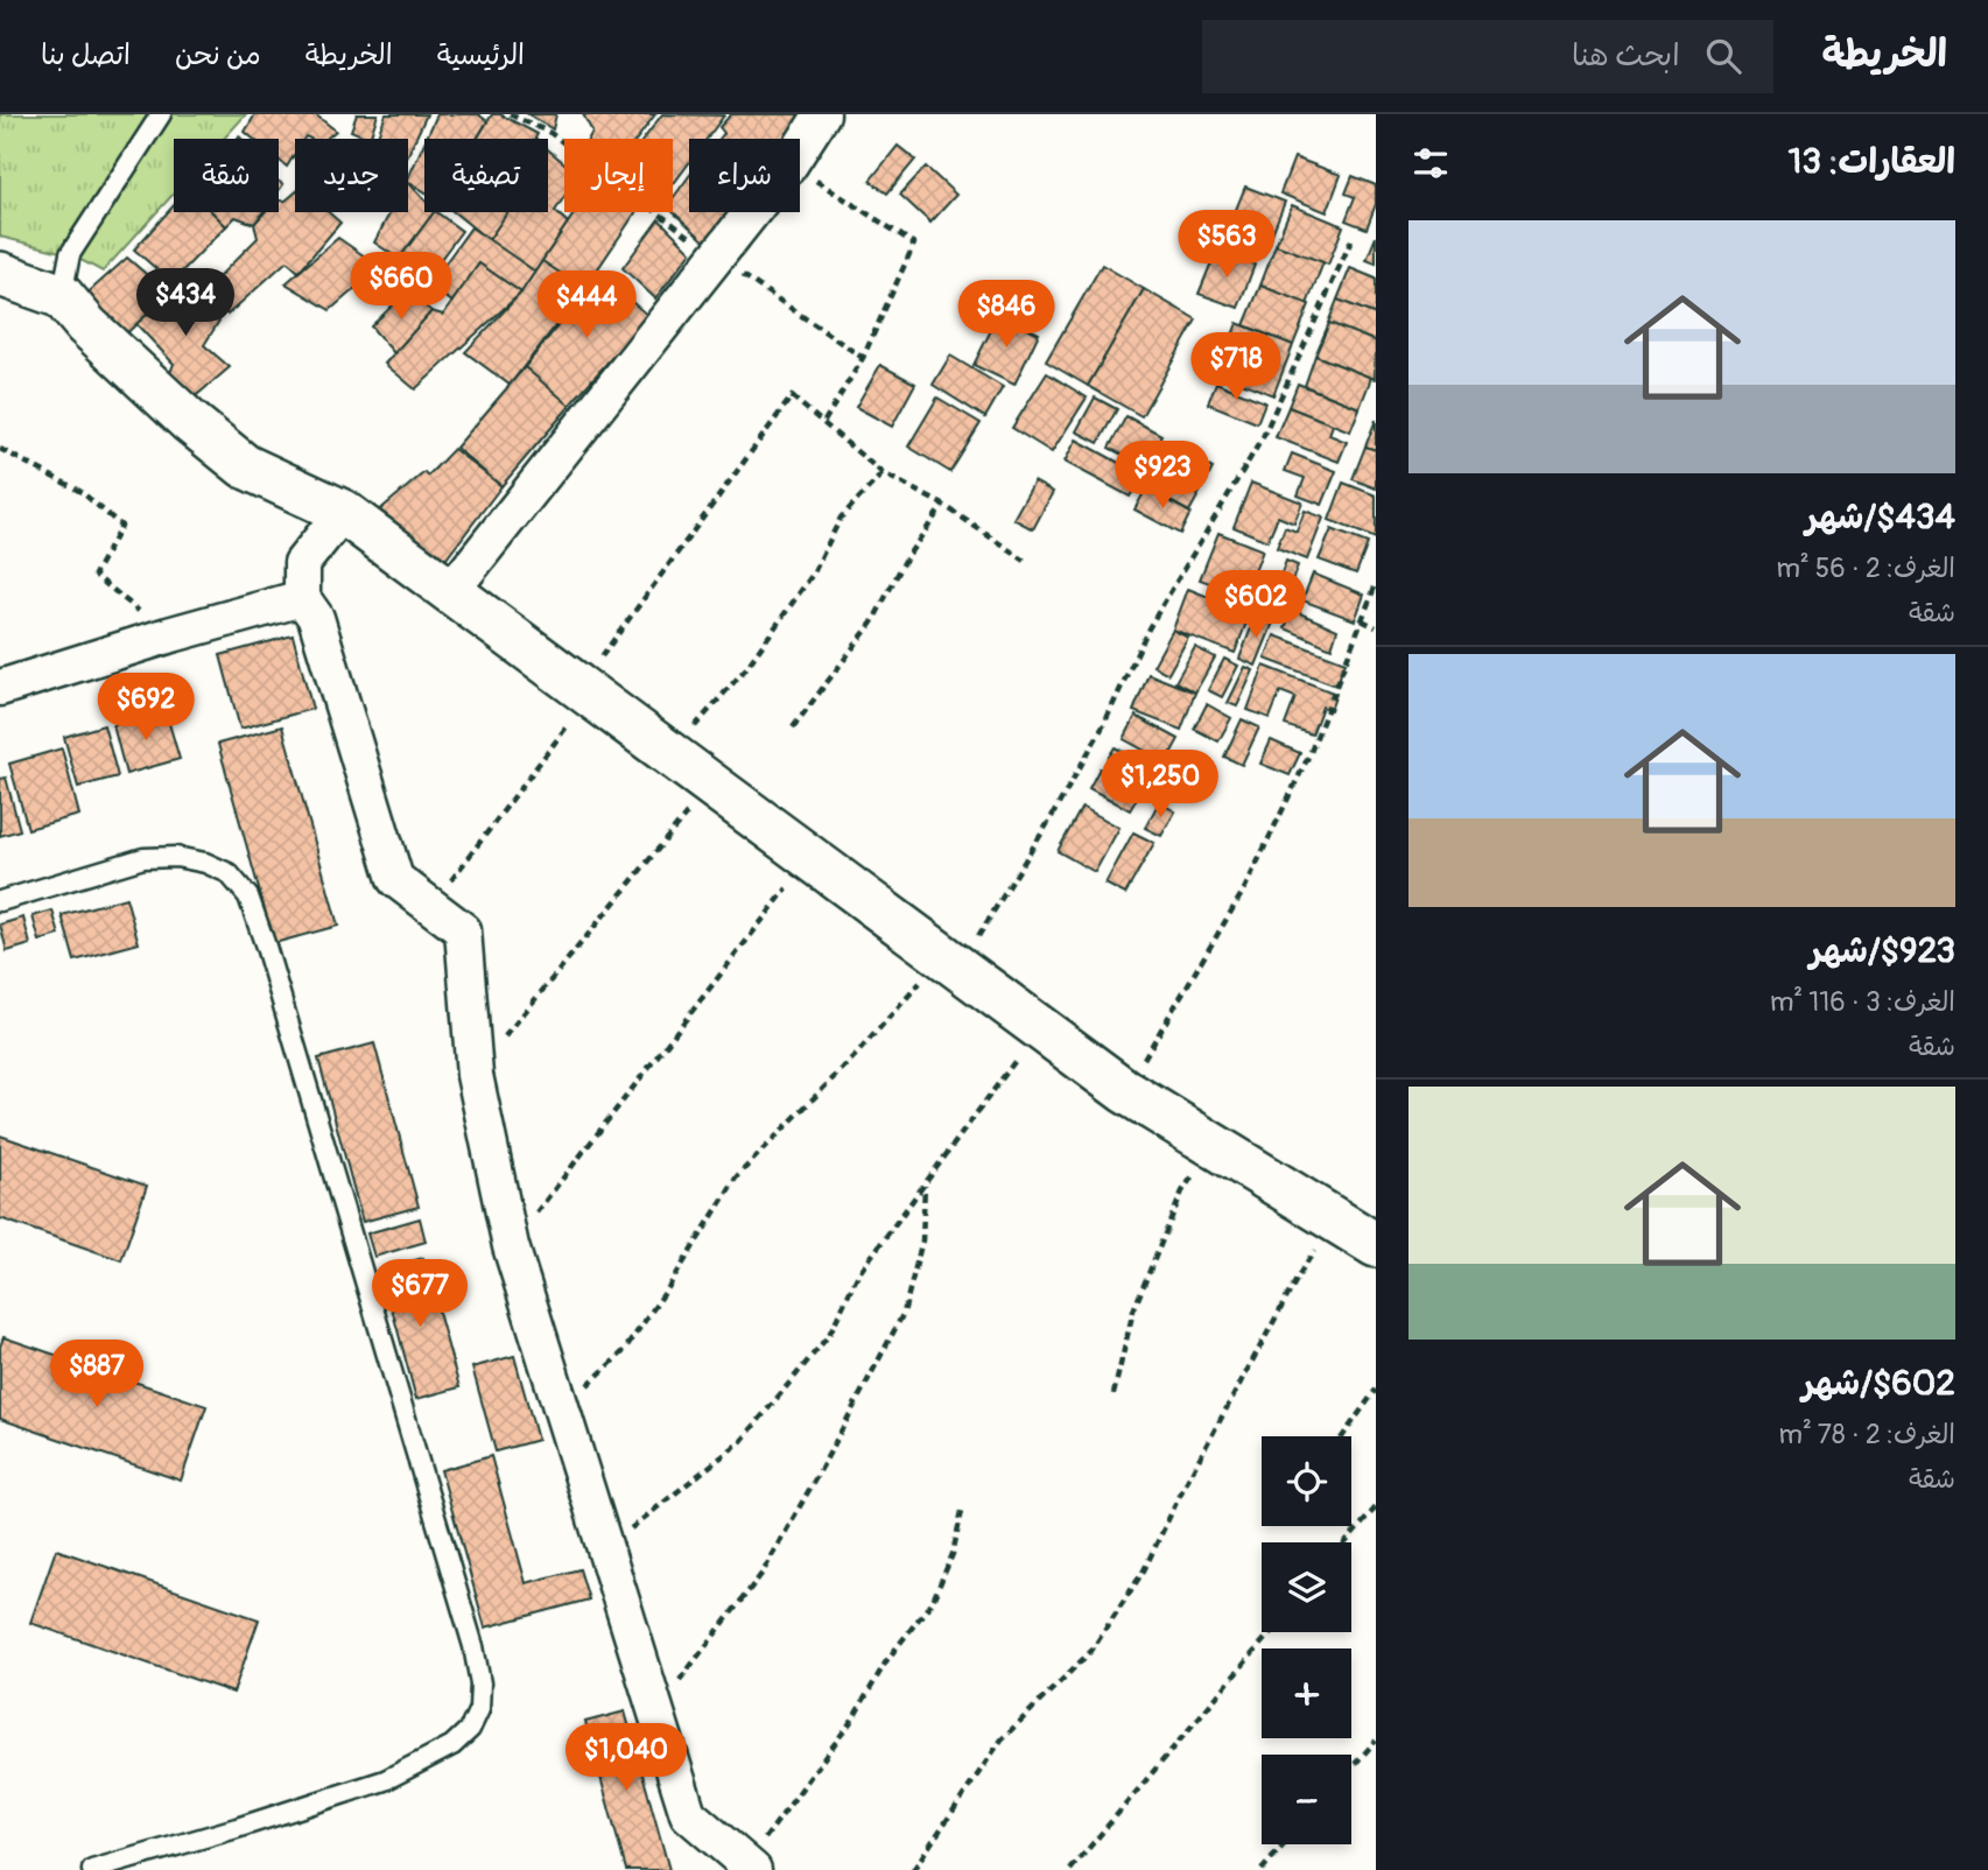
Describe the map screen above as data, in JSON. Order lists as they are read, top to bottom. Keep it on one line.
{"page":{"header":"الخريطة","search":"ابحث هنا","nav":["الرئيسية","الخريطة","من نحن","اتصل بنا"],"heading":"العقارات: 13","chip":["شراء","إيجار","تصفية","جديد","شقة"],"price":["$563","$660","$434","$444","$846","$718","$923","$602","$692","$1,250","$677","$887","$1,040"],"list":[{"name":"$434/شهر","note":"الغرف: 2 · 56 m² · شقة"},{"name":"$923/شهر","note":"الغرف: 3 · 116 m² · شقة"},{"name":"$602/شهر","note":"الغرف: 2 · 78 m² · شقة"}],"map_buttons":["+","−"]}}
